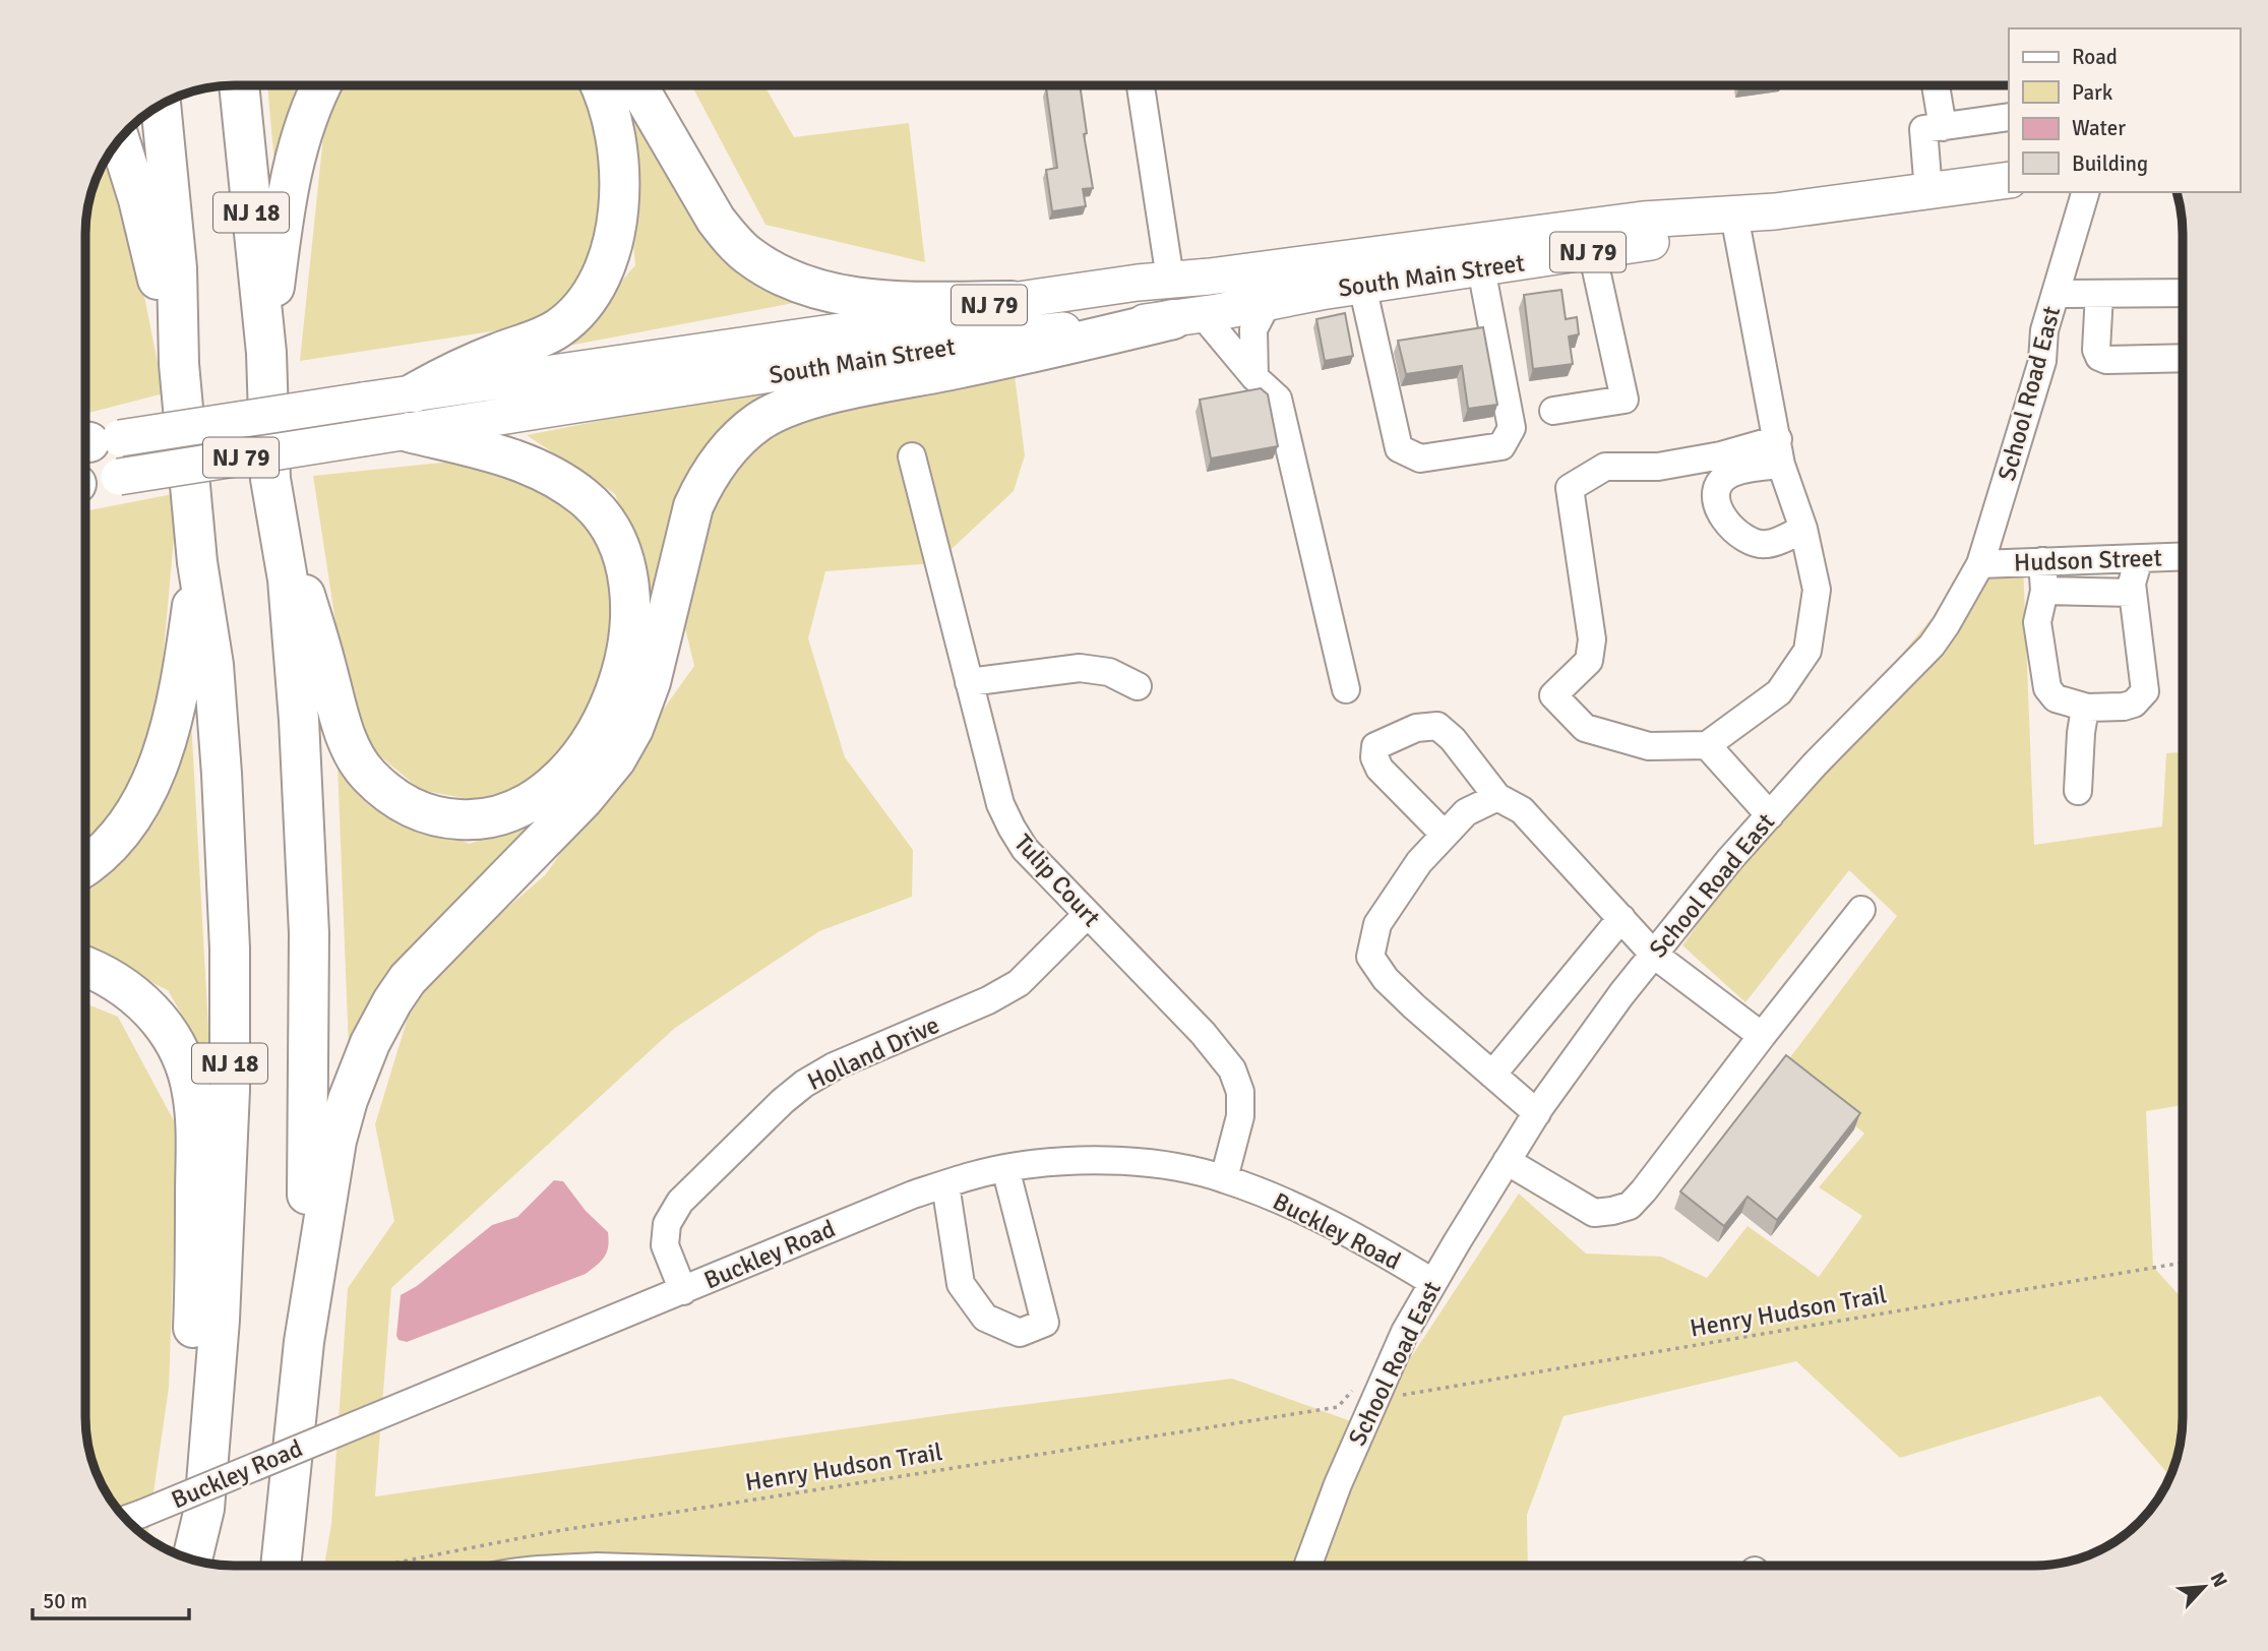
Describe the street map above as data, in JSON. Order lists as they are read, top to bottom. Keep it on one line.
{"streets":{"highway":["NJ 18"],"main road":["NJ 79","South Main Street"],"street":["School Road East","Hudson Street","Tulip Court","Holland Drive","Buckley Road"],"path":["Henry Hudson Trail"]},"crossings":[["School Road East","Hudson Street"],["School Road East","Buckley Road"],["Tulip Court","Holland Drive"],["Tulip Court","Buckley Road"],["Holland Drive","Buckley Road"]],"legend":["Road","Park","Water","Building"],"scale_bar":"50 m","north":"top right"}
